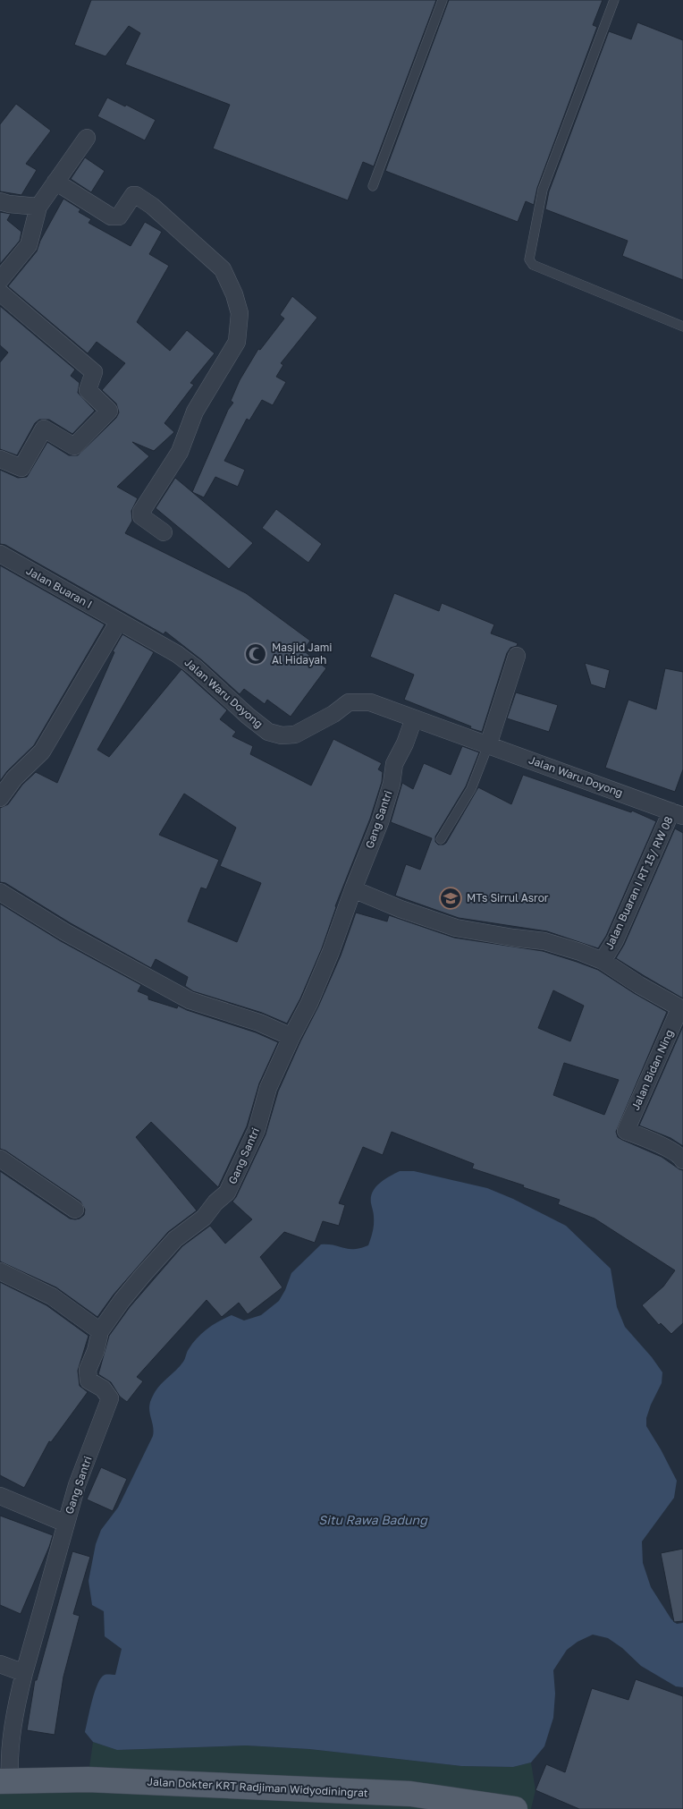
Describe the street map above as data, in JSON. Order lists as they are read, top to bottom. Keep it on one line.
{"streets":{"main road":["Jalan Dokter KRT Radjiman Widyodiningrat"],"street":["Jalan Buaran I","Jalan Waru Doyong","Gang Santri","Jalan Buaran I RT 15/ RW 08","Jalan Bidan Ning"]},"crossings":[["Jalan Buaran I","Jalan Waru Doyong"],["Jalan Waru Doyong","Gang Santri"],["Jalan Waru Doyong","Jalan Buaran I RT 15/ RW 08"],["Gang Santri","Jalan Buaran I RT 15/ RW 08"],["Jalan Buaran I RT 15/ RW 08","Jalan Bidan Ning"]],"water":["Situ Rawa Badung"],"places":{"mosque":["Masjid Jami Al Hidayah"],"school or university":["MTs Sirrul Asror"]}}
